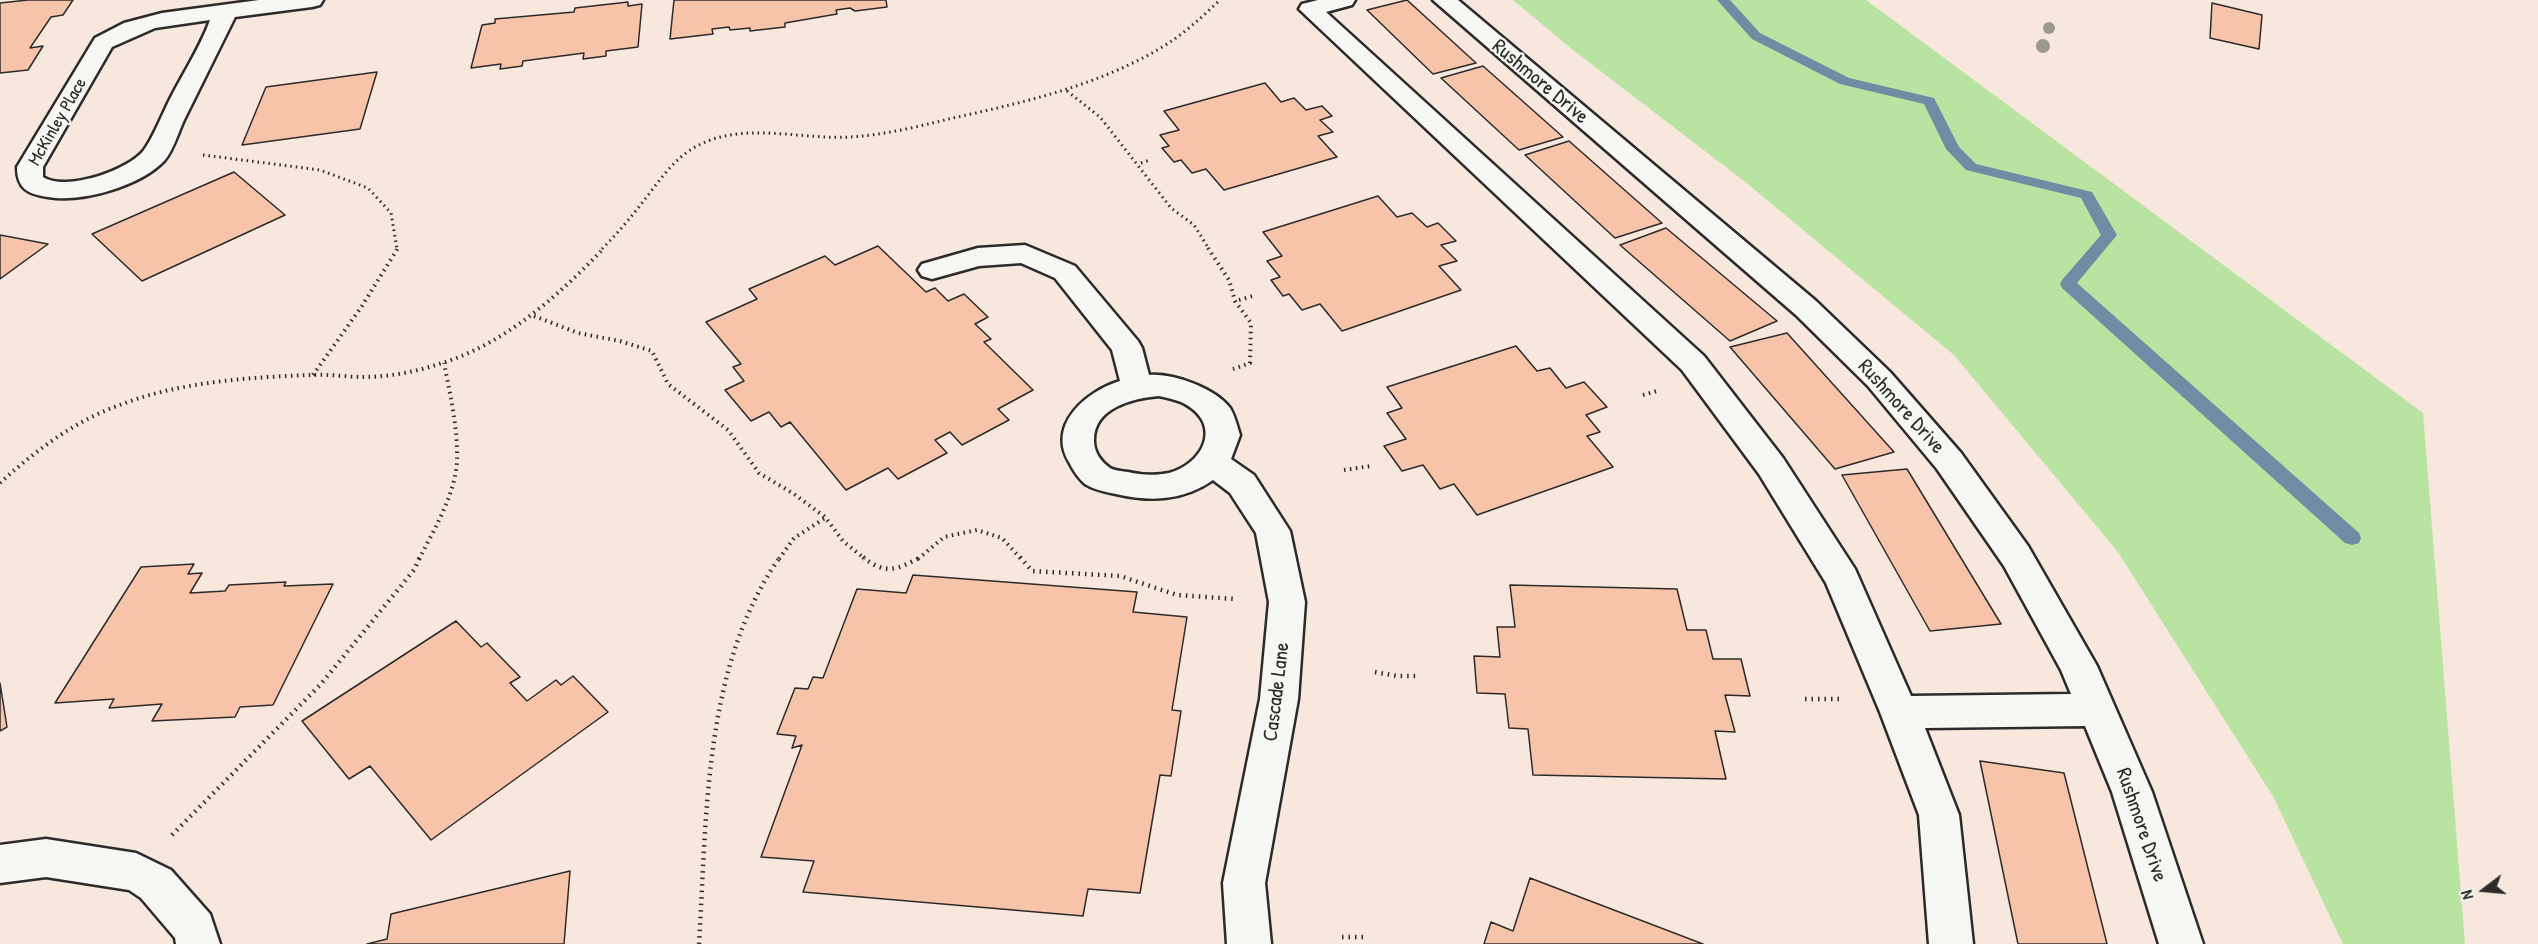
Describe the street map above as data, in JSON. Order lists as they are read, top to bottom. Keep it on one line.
{"streets":{"street":["Rushmore Drive","McKinley Place","Cascade Lane"]},"north":"left"}
